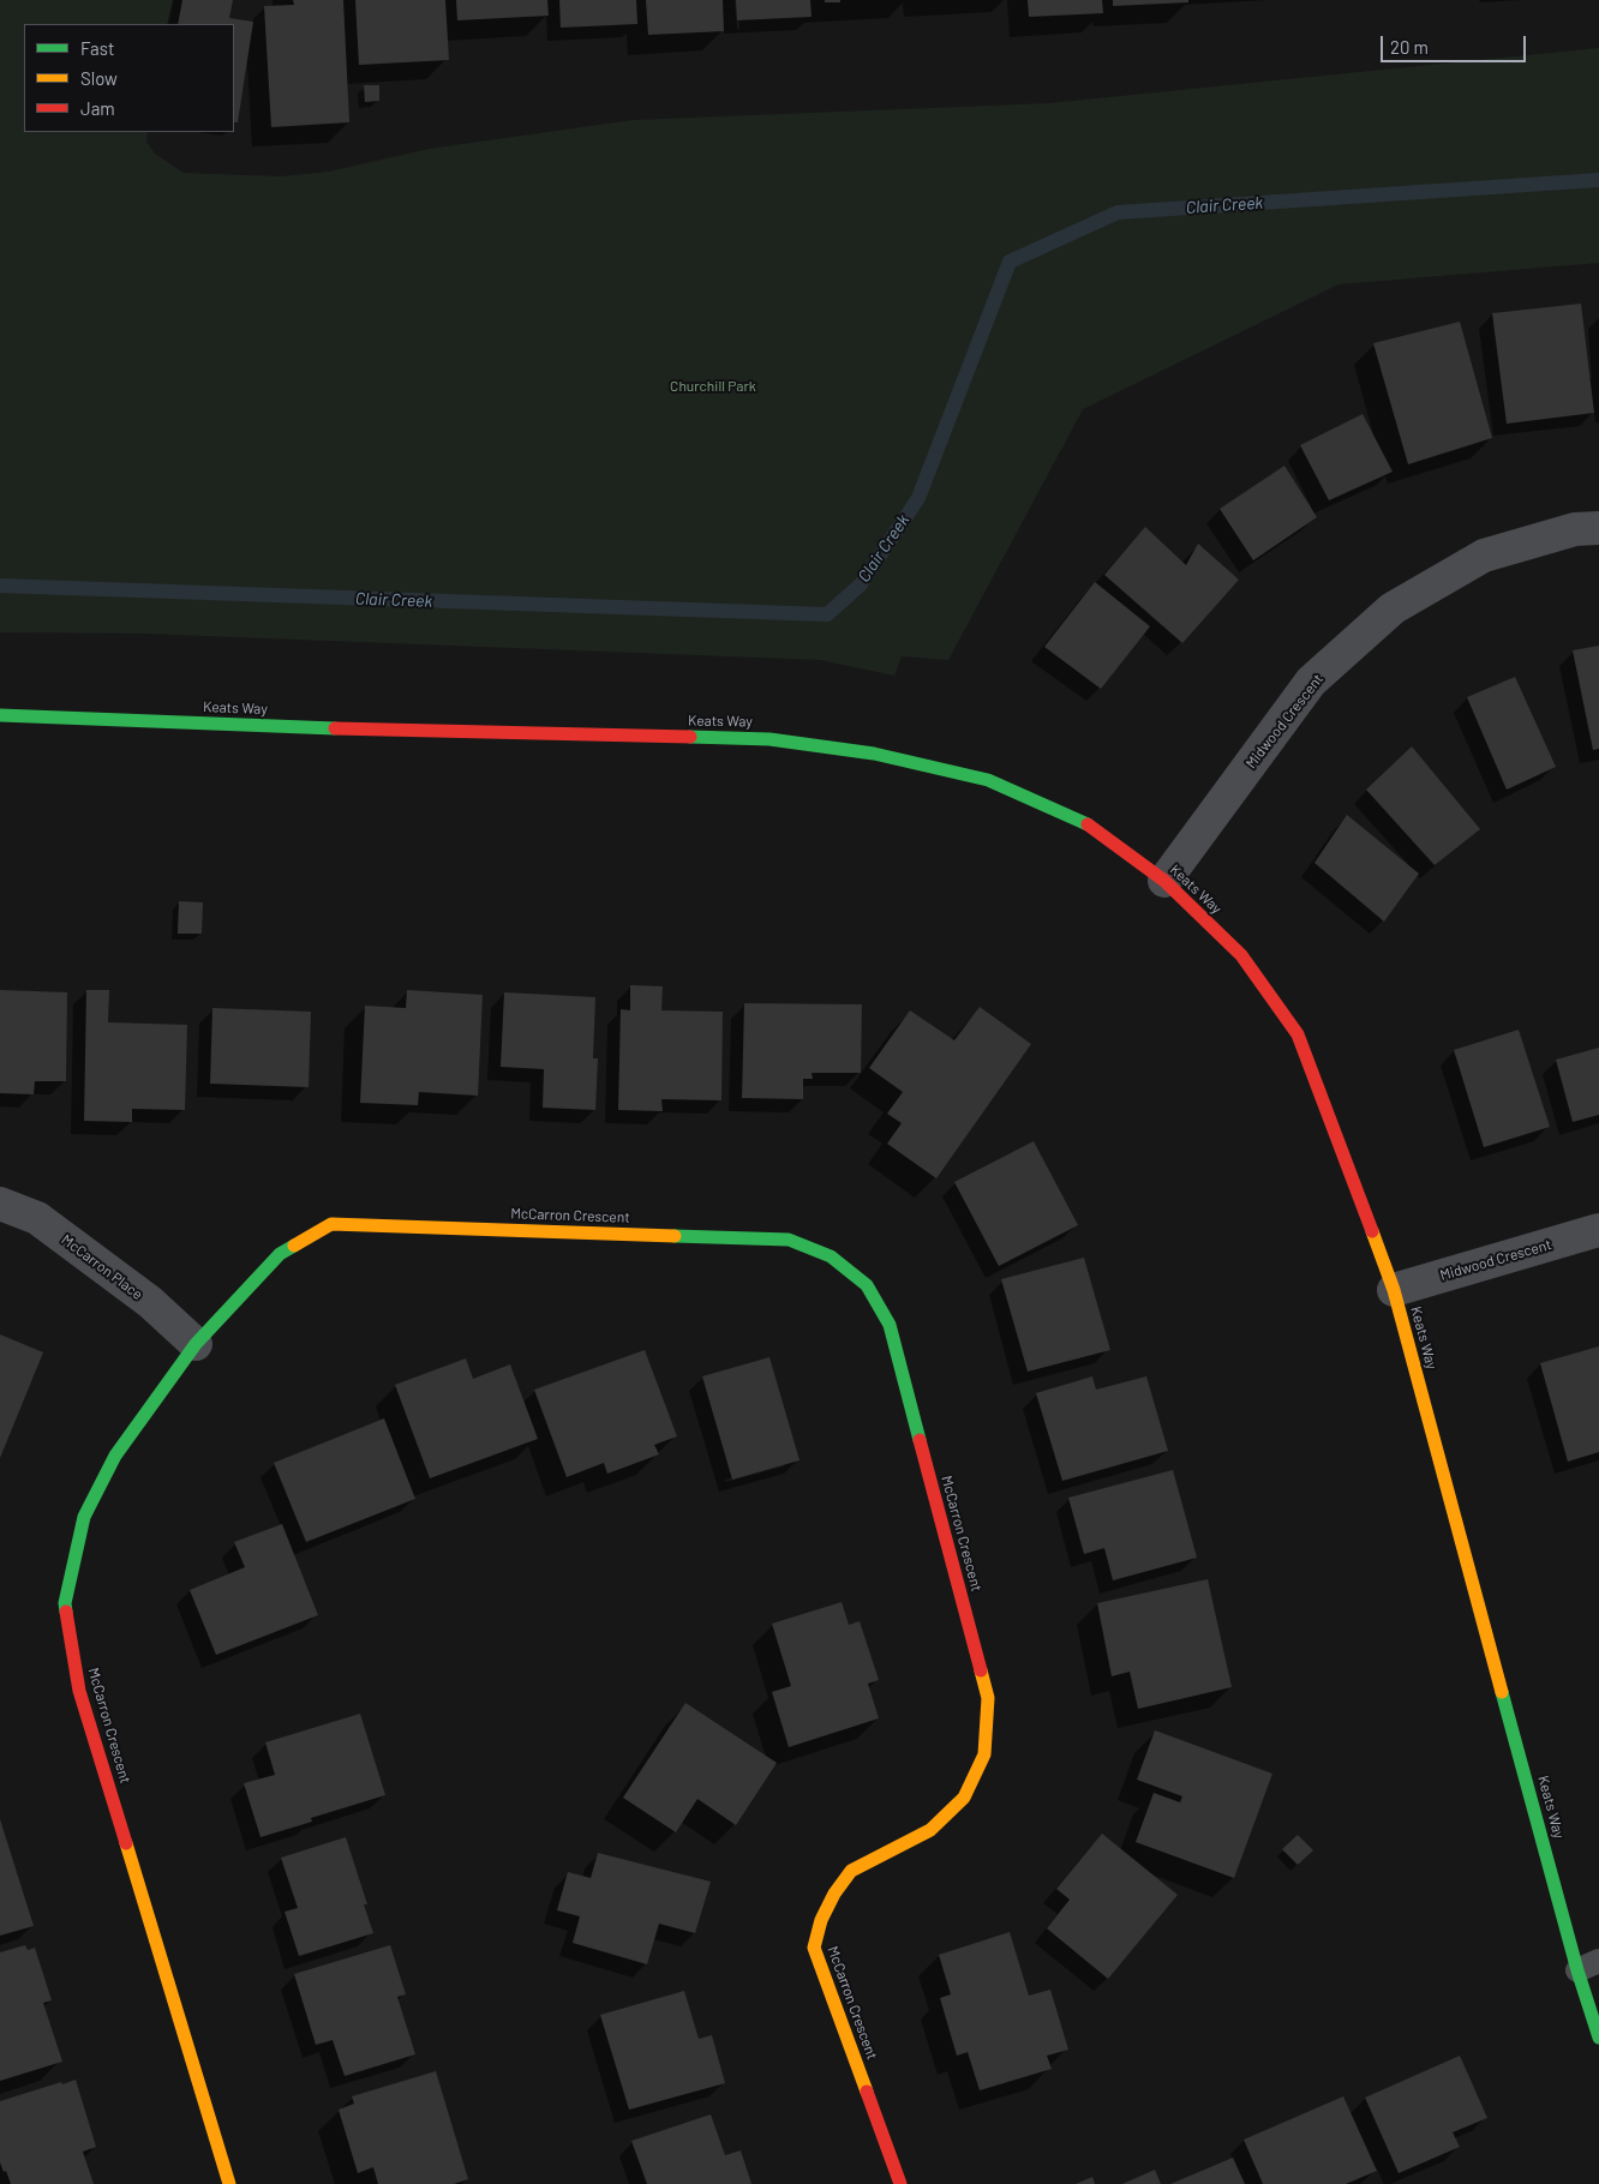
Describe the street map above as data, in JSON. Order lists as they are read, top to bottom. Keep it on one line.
{"streets":{"street":["Keats Way","Midwood Crescent","McCarron Crescent","McCarron Place"]},"crossings":[["Keats Way","Midwood Crescent"],["McCarron Crescent","McCarron Place"]],"water":["Clair Creek"],"parks":["Churchill Park"],"legend":["Fast","Slow","Jam"],"scale_bar":"20 m"}
